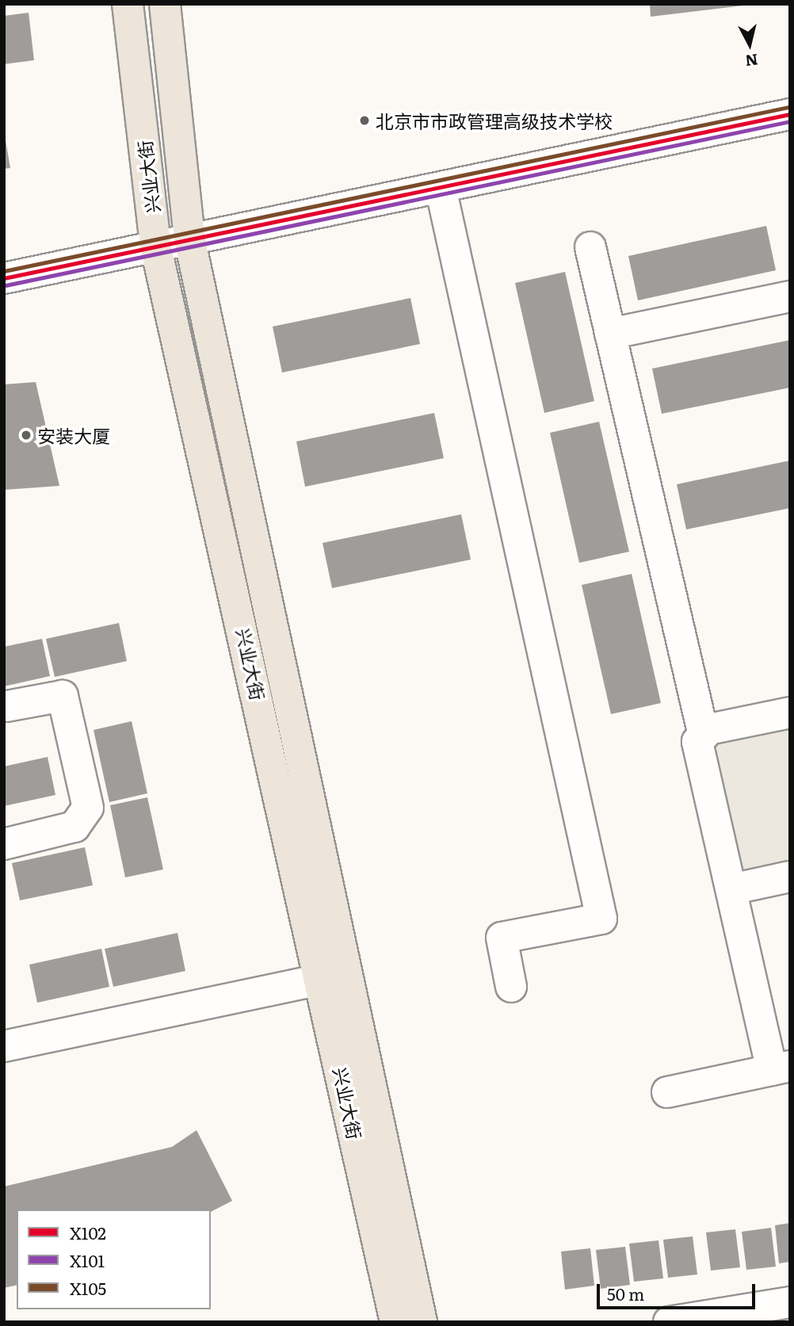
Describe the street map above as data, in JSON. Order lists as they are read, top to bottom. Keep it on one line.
{"streets":{"main road":["兴业大街"]},"places":["北京市市政管理高级技术学校","安装大厦"],"lines":["transit line X105","transit line X102","transit line X101"],"legend":["X102","X101","X105"],"scale_bar":"50 m","north":"bottom"}
